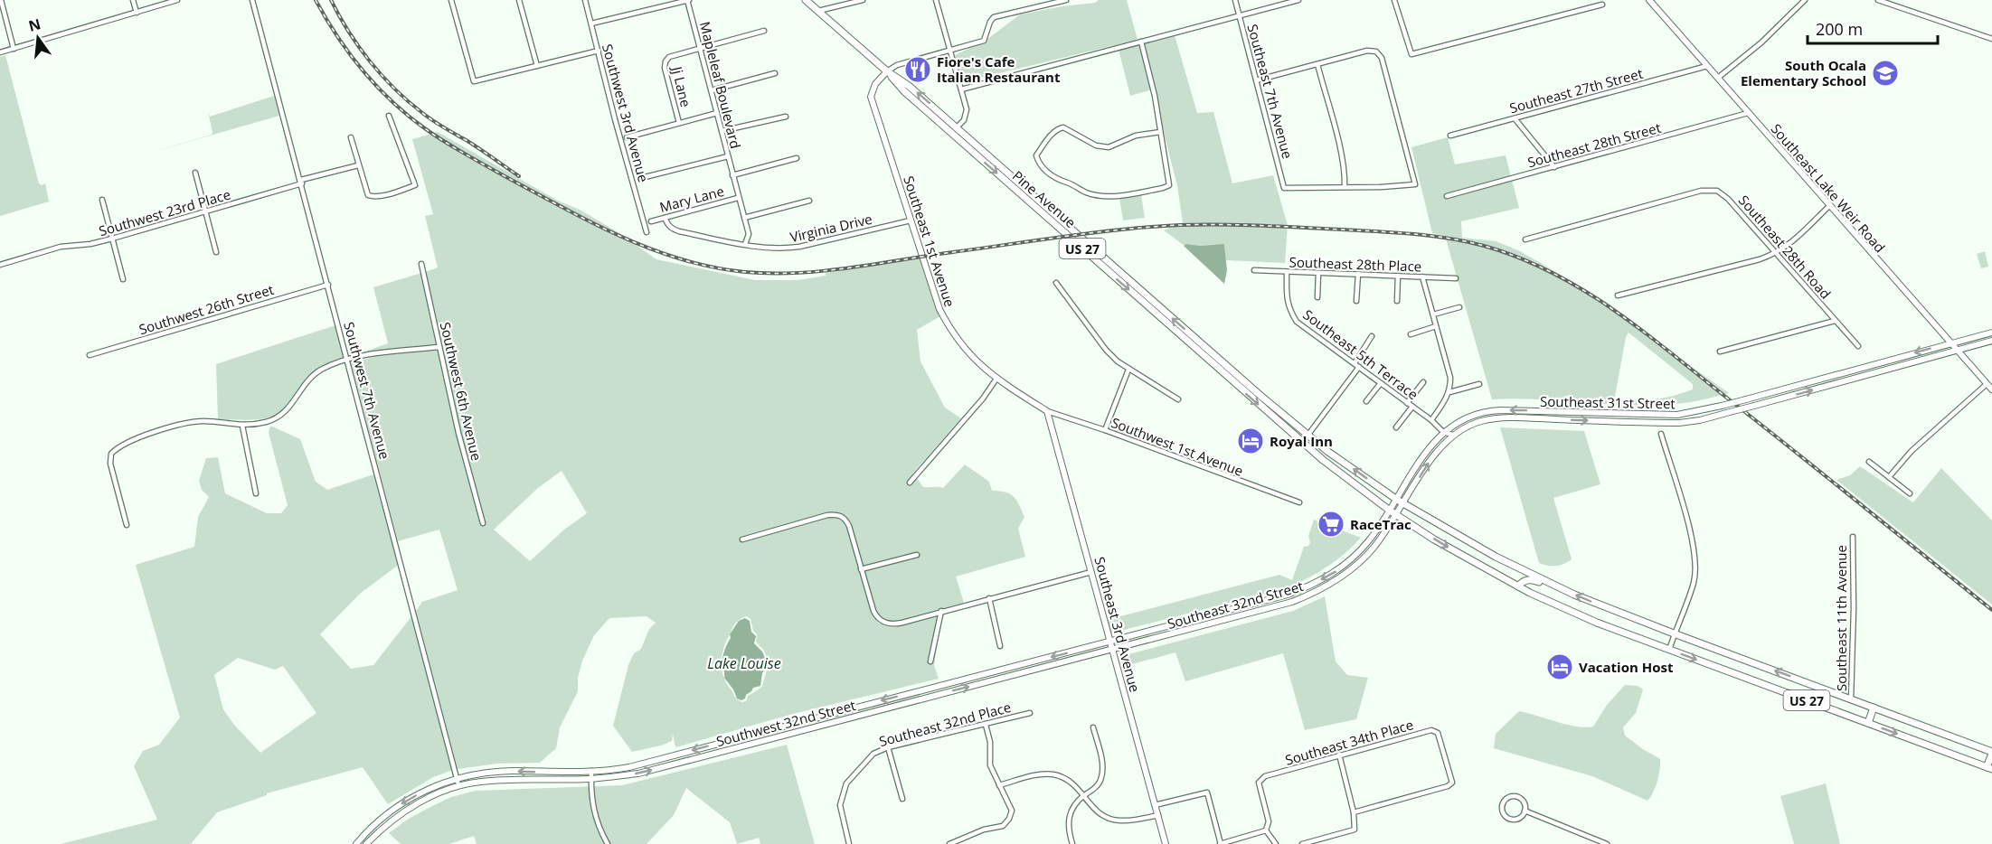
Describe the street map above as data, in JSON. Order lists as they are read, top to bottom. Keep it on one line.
{"streets":{"highway":["Pine Avenue","US 27"],"main road":["Southeast Lake Weir Road","Southeast 1st Avenue","Southeast 31st Street","Southeast 32nd Street","Southeast 3rd Avenue","Southwest 32nd Street"],"street":["Mapleleaf Boulevard","Jj Lane","Southeast 27th Street","Southeast 7th Avenue","Southwest 3rd Avenue","Southeast 28th Street","Mary Lane","Southwest 23rd Place","Virginia Drive","Southeast 28th Road","Southeast 28th Place","Southwest 26th Street","Southeast 5th Terrace","Southwest 7th Avenue","Southwest 6th Avenue","Southwest 1st Avenue","Southeast 11th Avenue","Southeast 32nd Place","Southeast 34th Place"]},"crossings":[["Mapleleaf Boulevard","Jj Lane"],["Mapleleaf Boulevard","Mary Lane"],["Mapleleaf Boulevard","Virginia Drive"],["Southeast 27th Street","Southeast Lake Weir Road"],["Southeast 28th Street","Southeast Lake Weir Road"],["Southeast Lake Weir Road","Southeast 31st Street"],["Mary Lane","Virginia Drive"],["Pine Avenue","Southeast 1st Avenue"],["Pine Avenue","US 27"],["Southwest 23rd Place","Southwest 7th Avenue"],["Virginia Drive","Southeast 1st Avenue"],["Southeast 1st Avenue","Southwest 1st Avenue"],["Southeast 1st Avenue","Southeast 3rd Avenue"],["US 27","Southeast 31st Street"],["US 27","Southeast 32nd Street"],["US 27","Southeast 11th Avenue"],["Southeast 28th Place","Southeast 5th Terrace"],["Southwest 26th Street","Southwest 7th Avenue"],["Southeast 5th Terrace","Southeast 31st Street"],["Southwest 7th Avenue","Southwest 32nd Street"],["Southeast 31st Street","Southeast 32nd Street"],["Southwest 1st Avenue","Southeast 3rd Avenue"],["Southeast 32nd Street","Southeast 3rd Avenue"],["Southeast 32nd Street","Southwest 32nd Street"],["Southeast 3rd Avenue","Southwest 32nd Street"]],"water":["Lake Louise"],"places":{"restaurant":["Fiore's Cafe Italian Restaurant"],"school or university":["South Ocala Elementary School"],"hotel":["Royal Inn","Vacation Host"],"supermarket":["RaceTrac"]},"scale_bar":"200 m","north":"top"}
